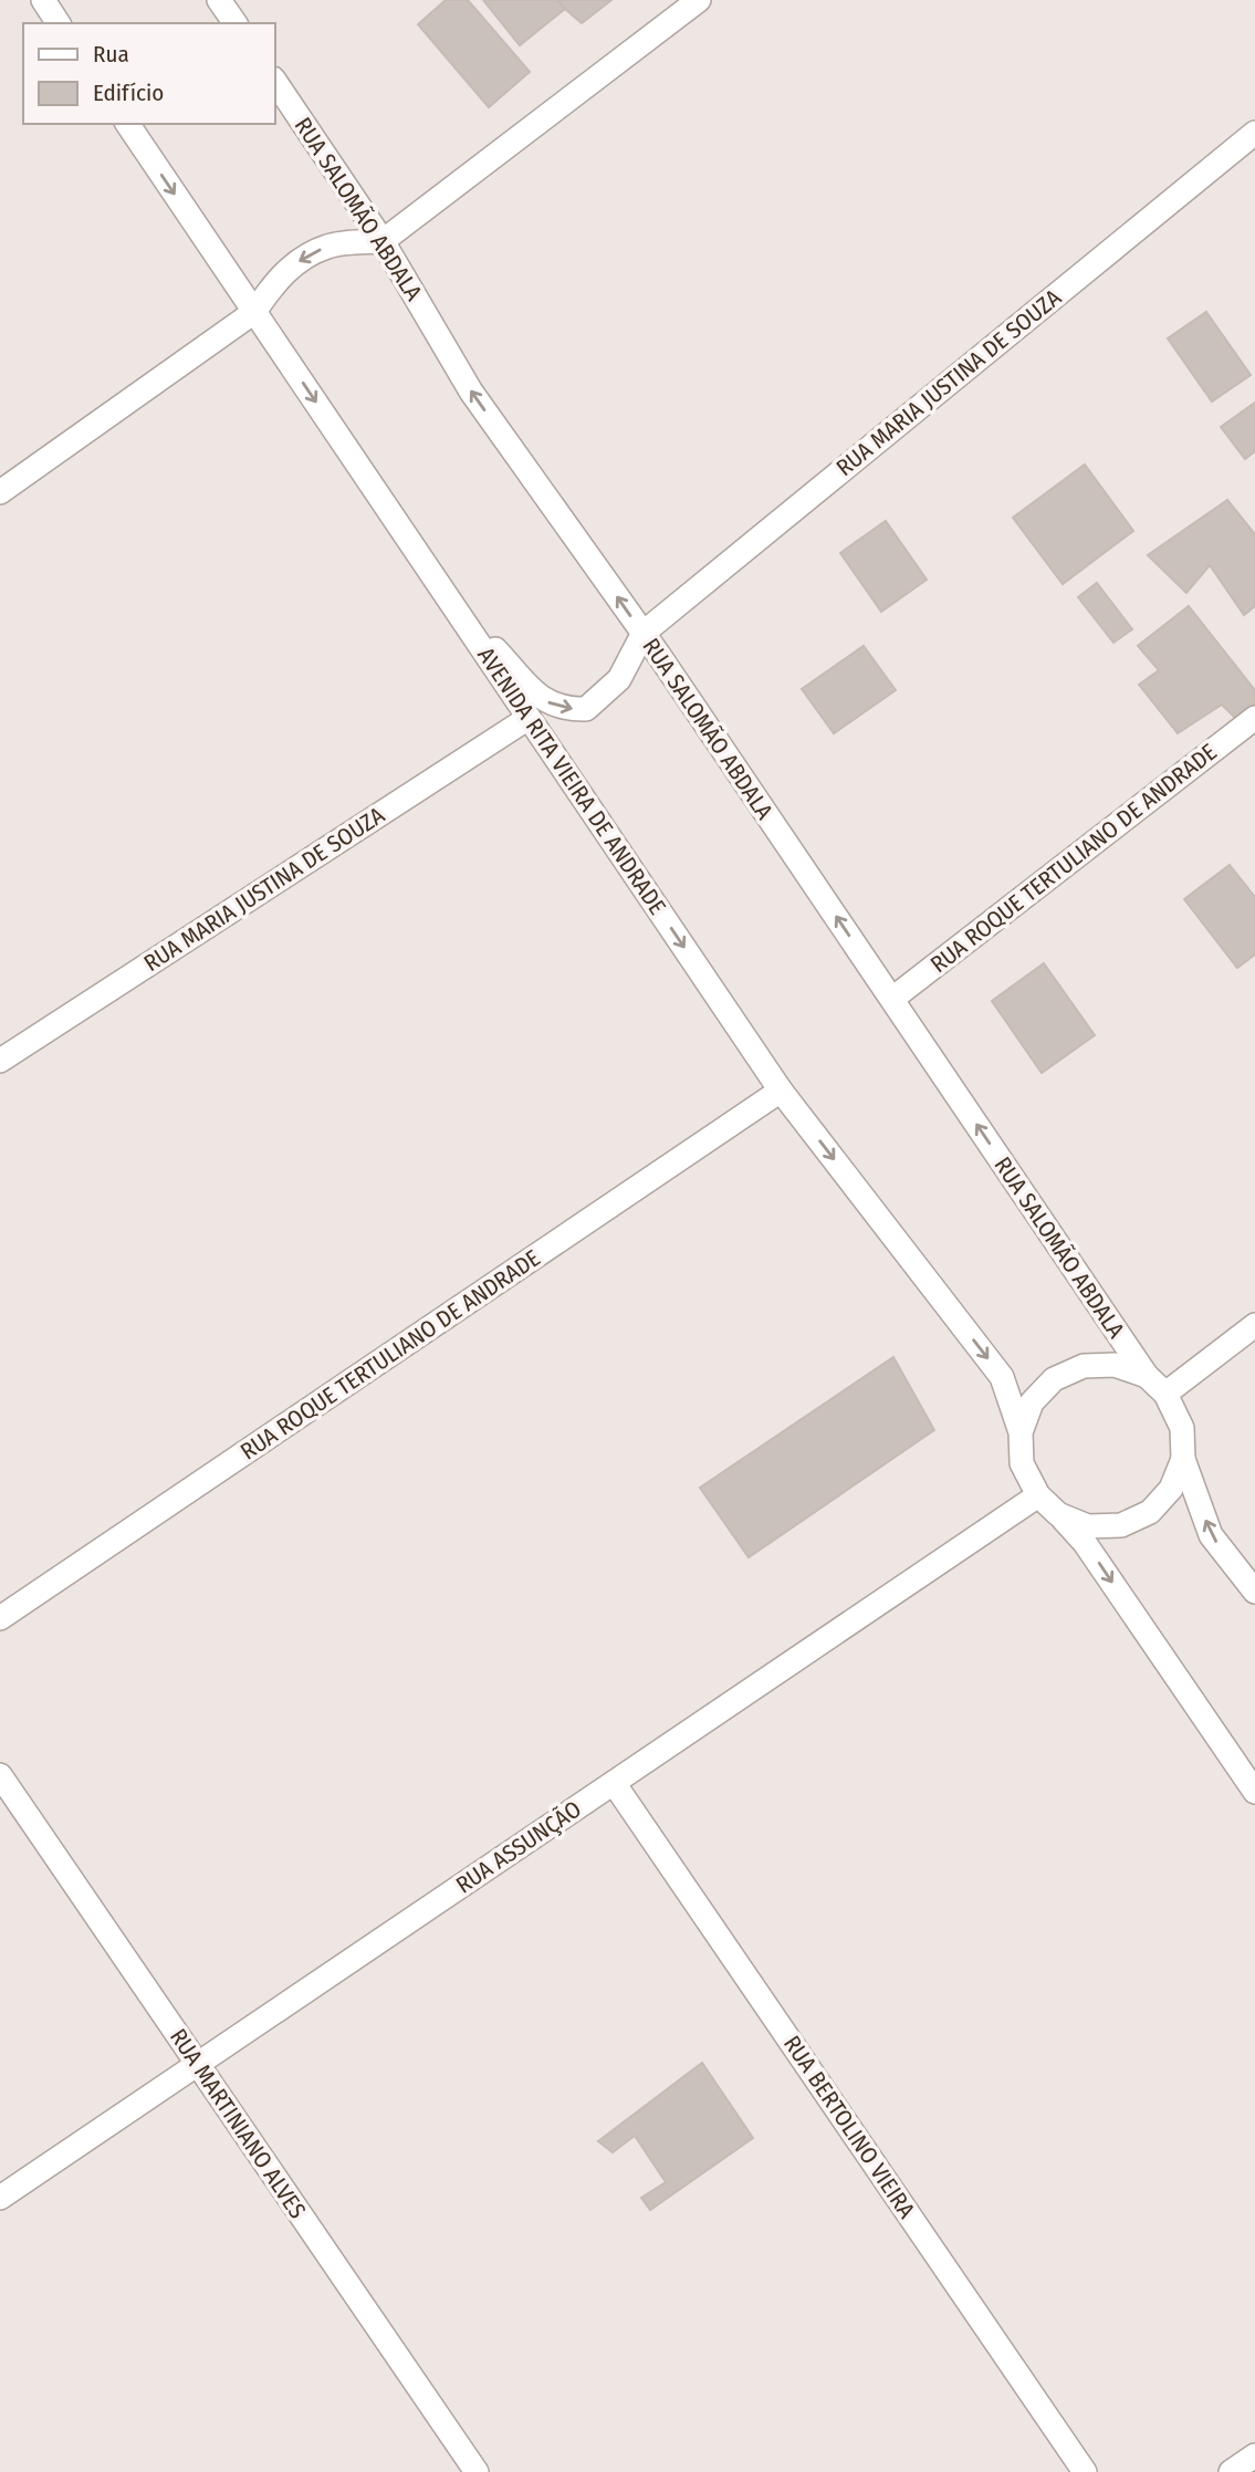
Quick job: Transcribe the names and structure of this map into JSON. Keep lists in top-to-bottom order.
{
  "streets": {
    "street": [
      "RUA SALOMÃO ABDALA",
      "RUA MARIA JUSTINA DE SOUZA",
      "AVENIDA RITA VIEIRA DE ANDRADE",
      "RUA ROQUE TERTULIANO DE ANDRADE",
      "RUA ASSUNÇÃO",
      "RUA MARTINIANO ALVES",
      "RUA BERTOLINO VIEIRA"
    ]
  },
  "crossings": [
    ["RUA SALOMÃO ABDALA", "RUA MARIA JUSTINA DE SOUZA"],
    ["RUA SALOMÃO ABDALA", "AVENIDA RITA VIEIRA DE ANDRADE"],
    ["RUA SALOMÃO ABDALA", "RUA ROQUE TERTULIANO DE ANDRADE"],
    ["RUA SALOMÃO ABDALA", "RUA ASSUNÇÃO"],
    ["RUA MARIA JUSTINA DE SOUZA", "AVENIDA RITA VIEIRA DE ANDRADE"],
    ["AVENIDA RITA VIEIRA DE ANDRADE", "RUA ROQUE TERTULIANO DE ANDRADE"],
    ["AVENIDA RITA VIEIRA DE ANDRADE", "RUA ASSUNÇÃO"],
    ["RUA ASSUNÇÃO", "RUA MARTINIANO ALVES"],
    ["RUA ASSUNÇÃO", "RUA BERTOLINO VIEIRA"]
  ],
  "one_way": ["RUA SALOMÃO ABDALA", "AVENIDA RITA VIEIRA DE ANDRADE"],
  "legend": ["Rua", "Edifício"]
}
